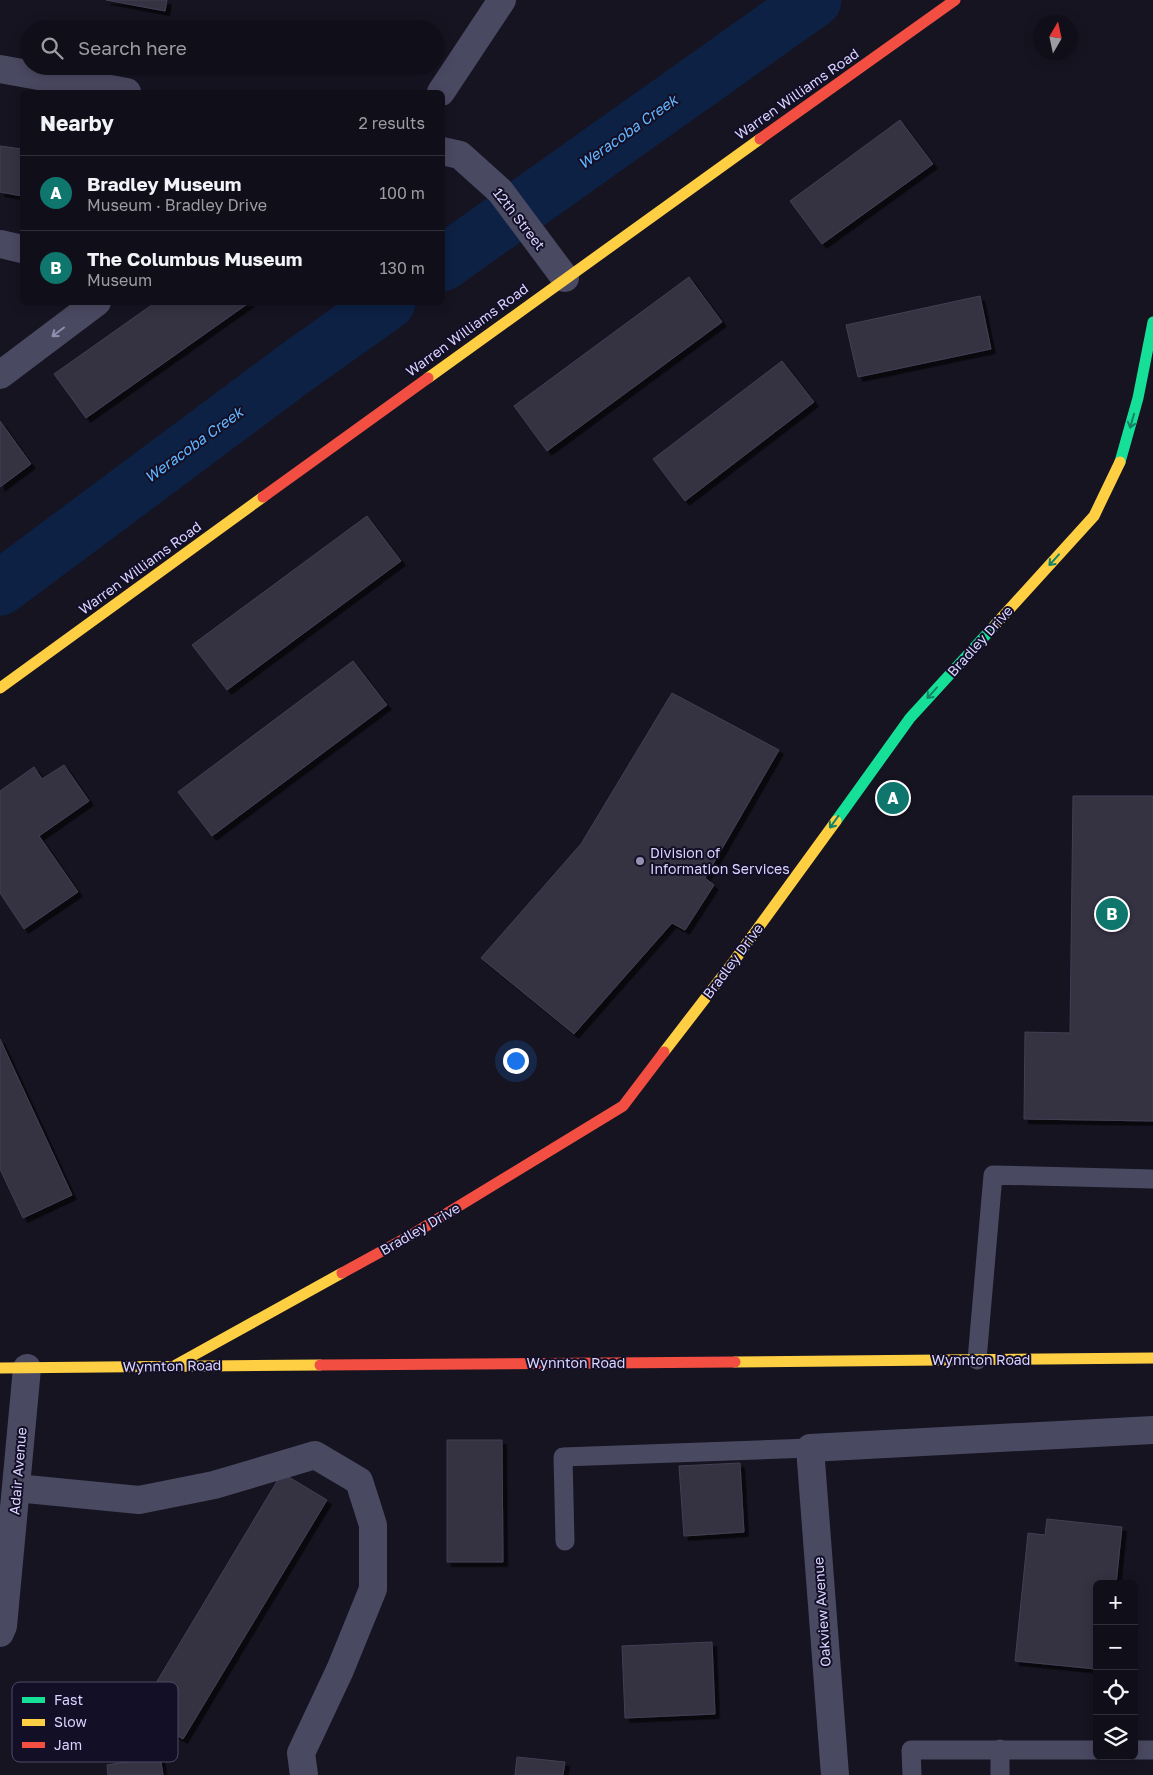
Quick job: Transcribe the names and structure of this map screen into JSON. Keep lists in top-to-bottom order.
{
  "streets": {
    "street": [
      "Warren Williams Road",
      "12th Street",
      "Bradley Drive",
      "Wynnton Road",
      "Adair Avenue",
      "Oakview Avenue"
    ]
  },
  "crossings": [
    ["Warren Williams Road", "12th Street"],
    ["Bradley Drive", "Wynnton Road"],
    ["Wynnton Road", "Adair Avenue"]
  ],
  "one_way": ["Bradley Drive"],
  "water": ["Weracoba Creek"],
  "places": ["Division of Information Services"],
  "legend": ["Fast", "Slow", "Jam"],
  "north": "top",
  "page": {
    "search": "Search here",
    "heading": ["Nearby", "2 results"],
    "list": [
      {
        "mark": "A",
        "name": "Bradley Museum",
        "note": "Museum · Bradley Drive",
        "value": "100 m"
      },
      {
        "mark": "B",
        "name": "The Columbus Museum",
        "note": "Museum",
        "value": "130 m"
      }
    ],
    "pins": ["A", "B"],
    "map_buttons": ["+", "−"]
  }
}
